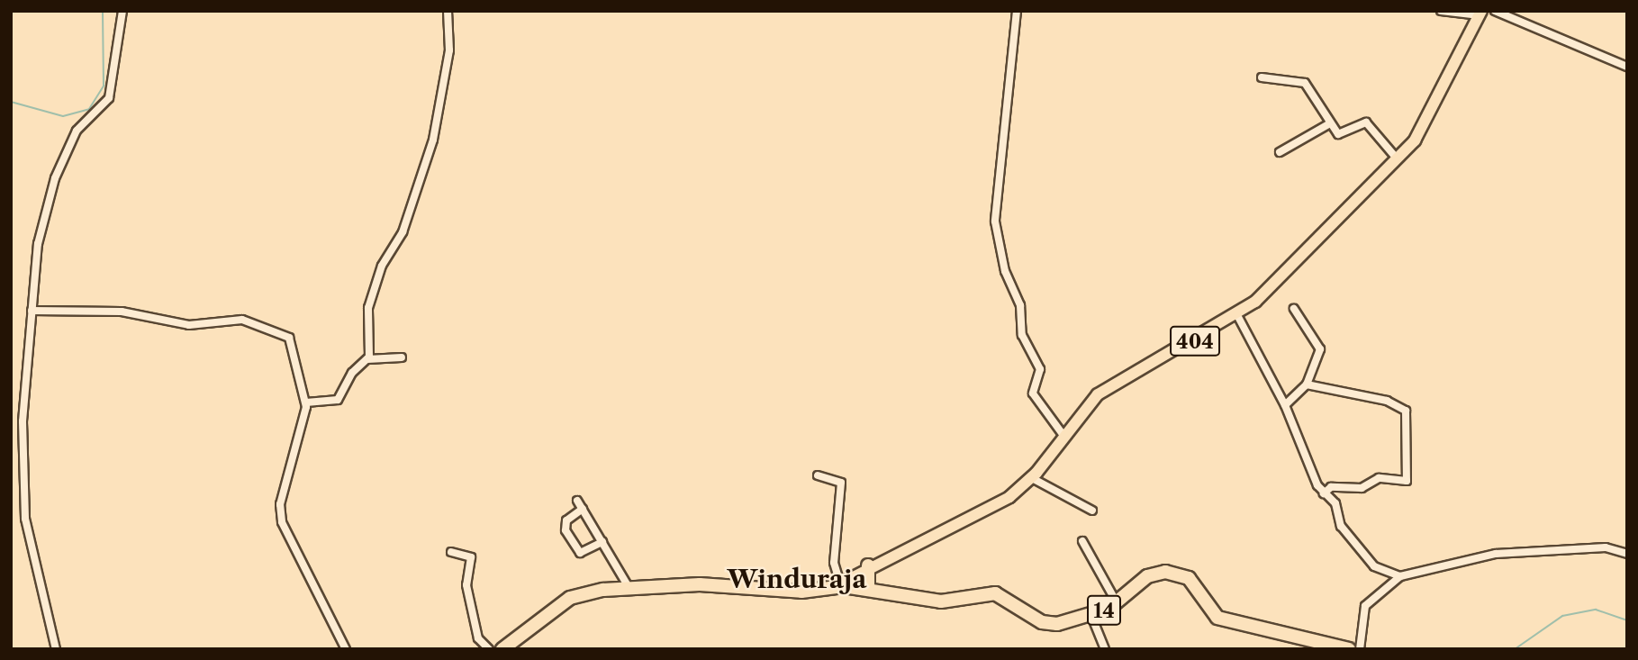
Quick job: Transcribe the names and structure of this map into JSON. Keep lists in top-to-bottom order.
{
  "streets": {
    "highway": ["14"],
    "main road": ["404"]
  },
  "crossings": [
    ["404", "14"]
  ],
  "districts": ["Winduraja"]
}
